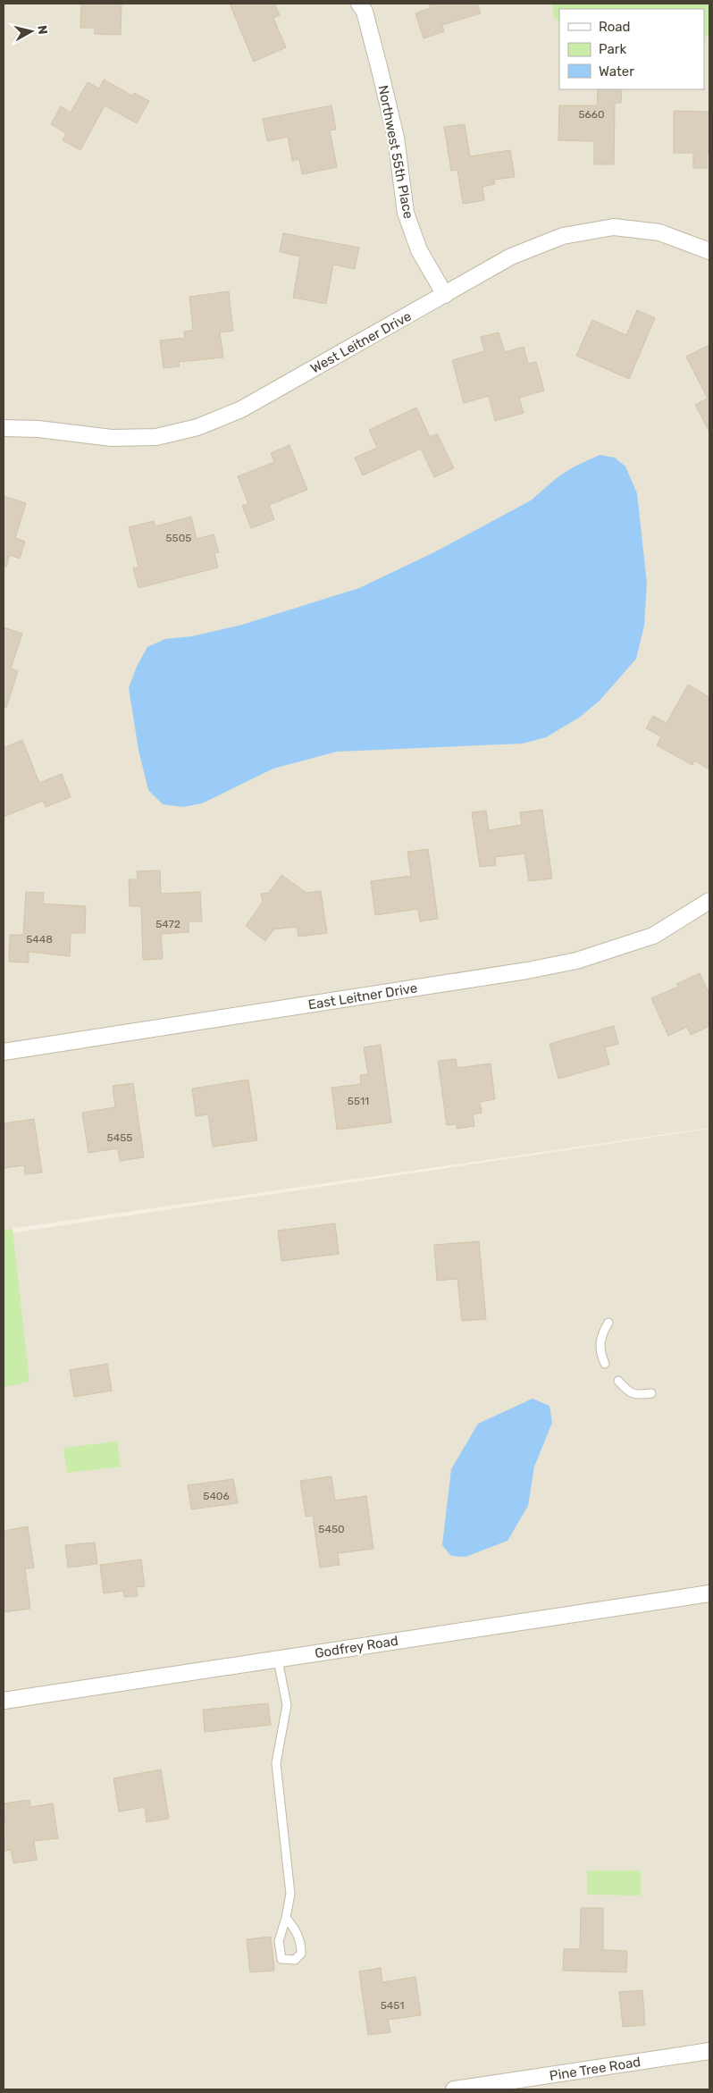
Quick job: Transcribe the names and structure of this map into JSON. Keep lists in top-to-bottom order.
{
  "streets": {
    "street": [
      "Northwest 55th Place",
      "West Leitner Drive",
      "East Leitner Drive",
      "Godfrey Road",
      "Pine Tree Road"
    ]
  },
  "crossings": [
    ["Northwest 55th Place", "West Leitner Drive"]
  ],
  "house_numbers": [
    "5660",
    "5505",
    "5472",
    "5448",
    "5511",
    "5455",
    "5406",
    "5450",
    "5451"
  ],
  "legend": ["Road", "Park", "Water"],
  "north": "right"
}
